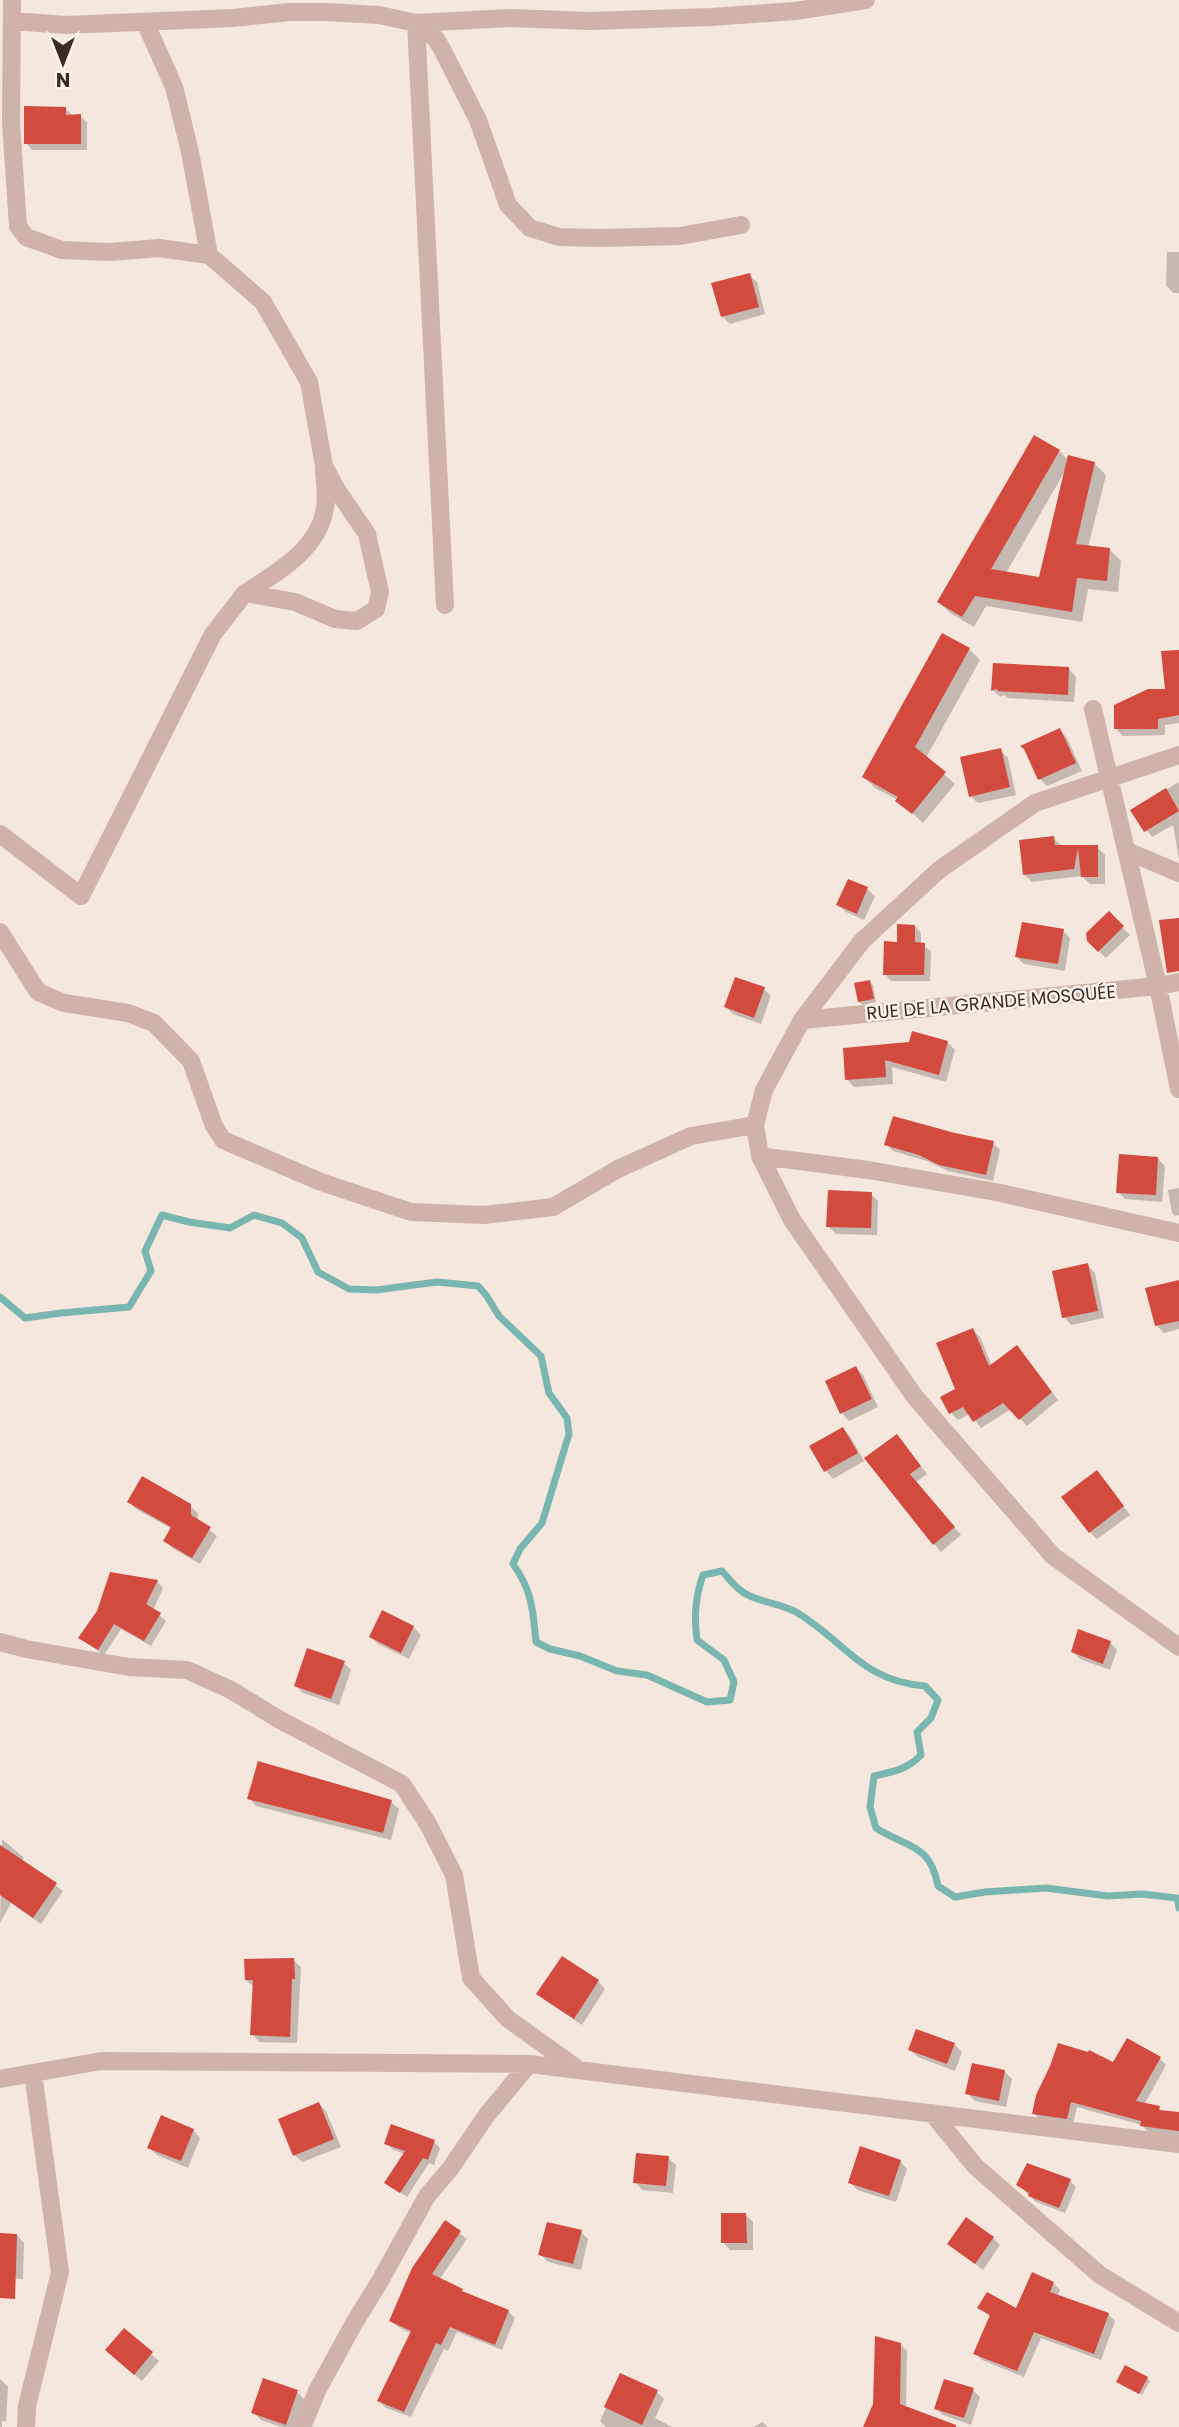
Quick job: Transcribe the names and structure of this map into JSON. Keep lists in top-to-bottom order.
{
  "streets": {
    "street": ["RUE DE LA GRANDE MOSQUÉE"]
  },
  "north": "bottom"
}
